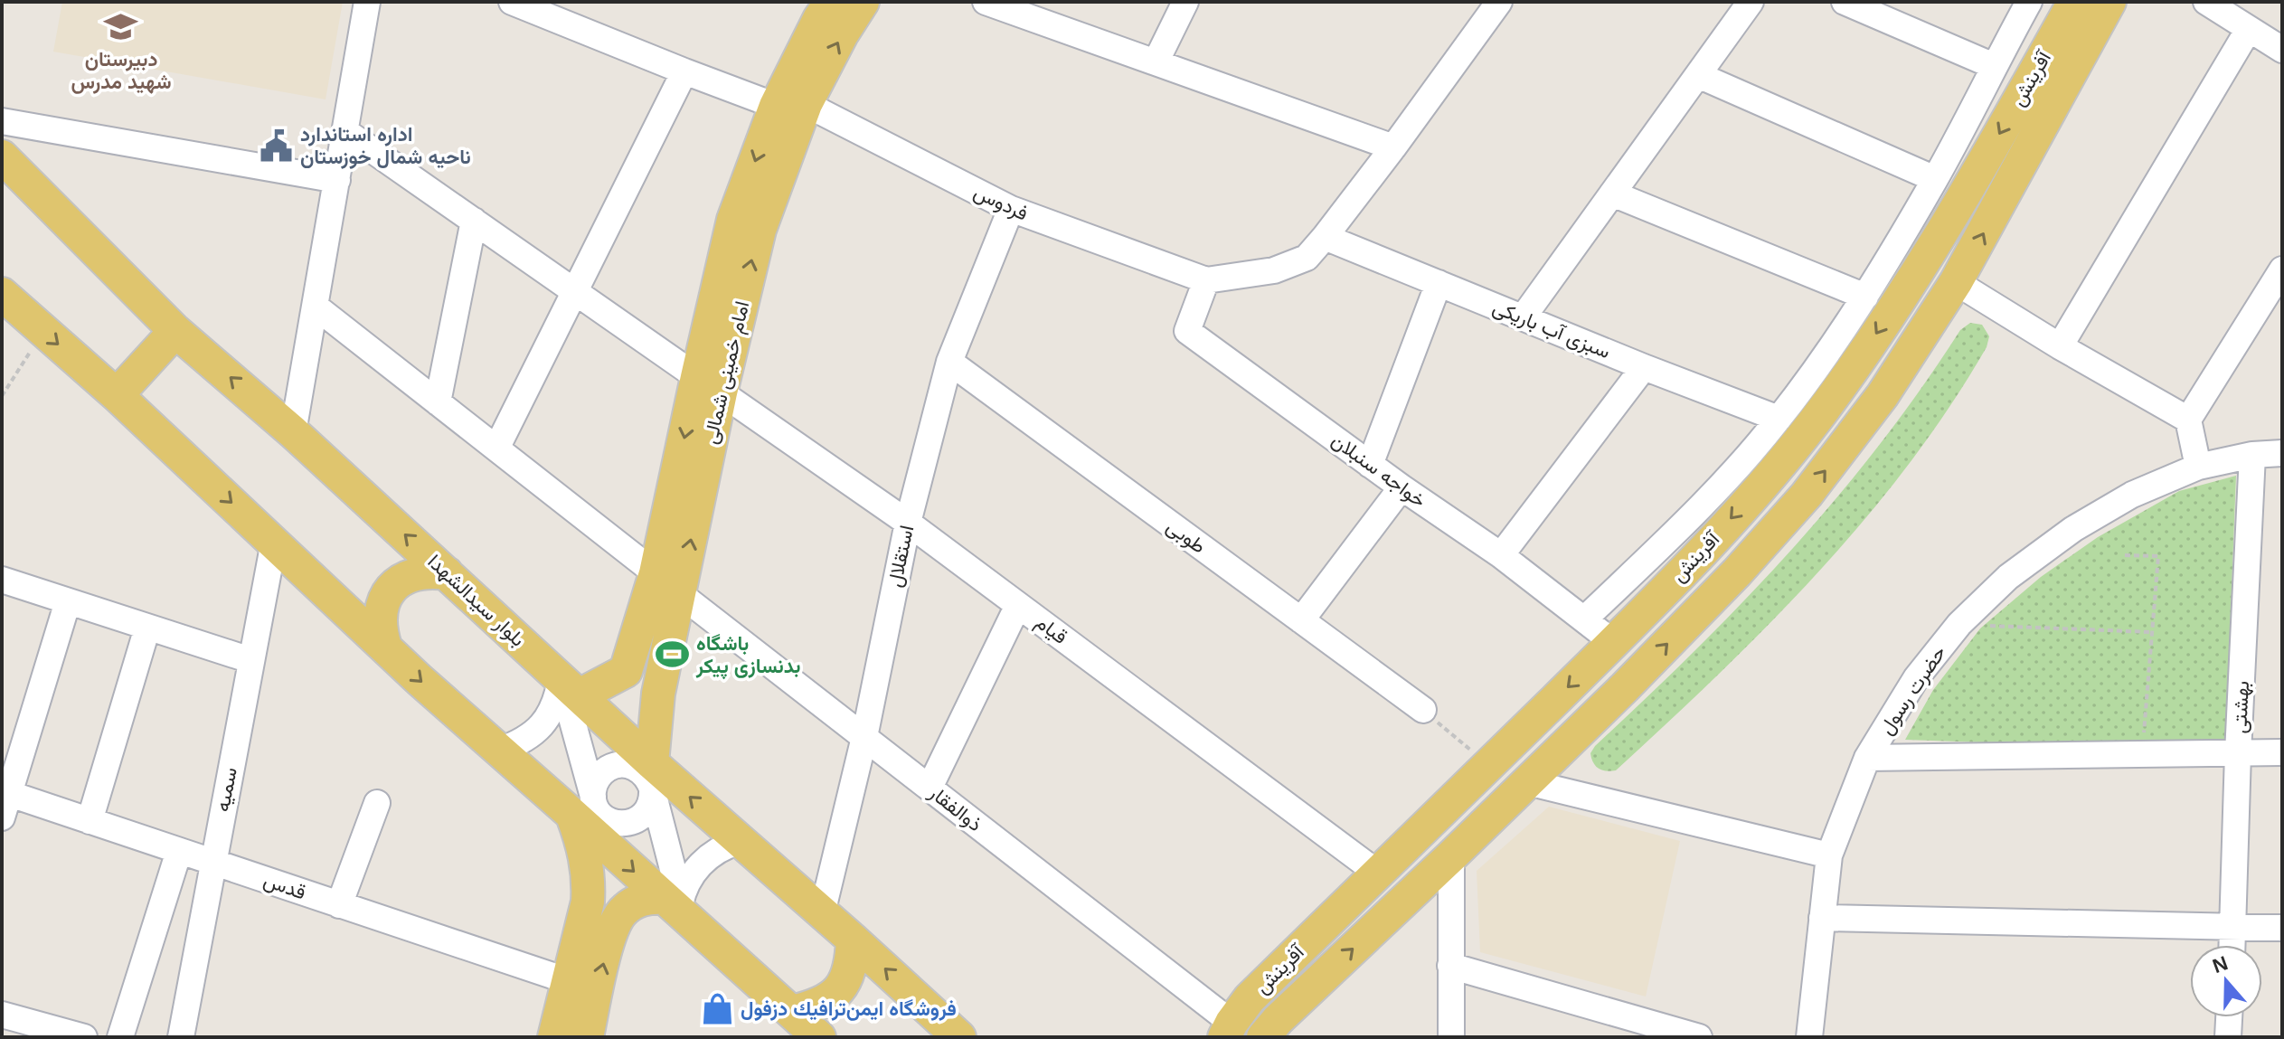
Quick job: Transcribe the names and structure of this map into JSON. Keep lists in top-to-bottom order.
{
  "streets": {
    "main road": ["آفرینش", "امام خمینی شمالی", "بلوار سیدالشهدا"],
    "street": [
      "فردوس",
      "سبزی آب باریکی",
      "خواجه سنبلان",
      "طوبی",
      "استقلال",
      "قیام",
      "حضرت رسول",
      "بهشتی",
      "سمیه",
      "ذوالفقار",
      "قدس"
    ]
  },
  "crossings": [
    ["آفرینش", "خواجه سنبلان"],
    ["آفرینش", "قیام"],
    ["آفرینش", "ذوالفقار"],
    ["فردوس", "امام خمینی شمالی"],
    ["فردوس", "خواجه سنبلان"],
    ["فردوس", "استقلال"],
    ["امام خمینی شمالی", "بلوار سیدالشهدا"],
    ["امام خمینی شمالی", "قیام"],
    ["امام خمینی شمالی", "ذوالفقار"],
    ["طوبی", "استقلال"],
    ["استقلال", "بلوار سیدالشهدا"],
    ["استقلال", "قیام"],
    ["استقلال", "ذوالفقار"],
    ["حضرت رسول", "بهشتی"],
    ["سمیه", "قدس"]
  ],
  "places": {
    "school or university": ["دبیرستان شهید مدرس"],
    "public building": ["اداره استاندارد ناحیه شمال خوزستان"],
    "sports": ["باشگاه بدنسازی پیکر"],
    "shop": ["فروشگاه ايمن‌ترافيك دزفول"]
  },
  "north": "top"
}
